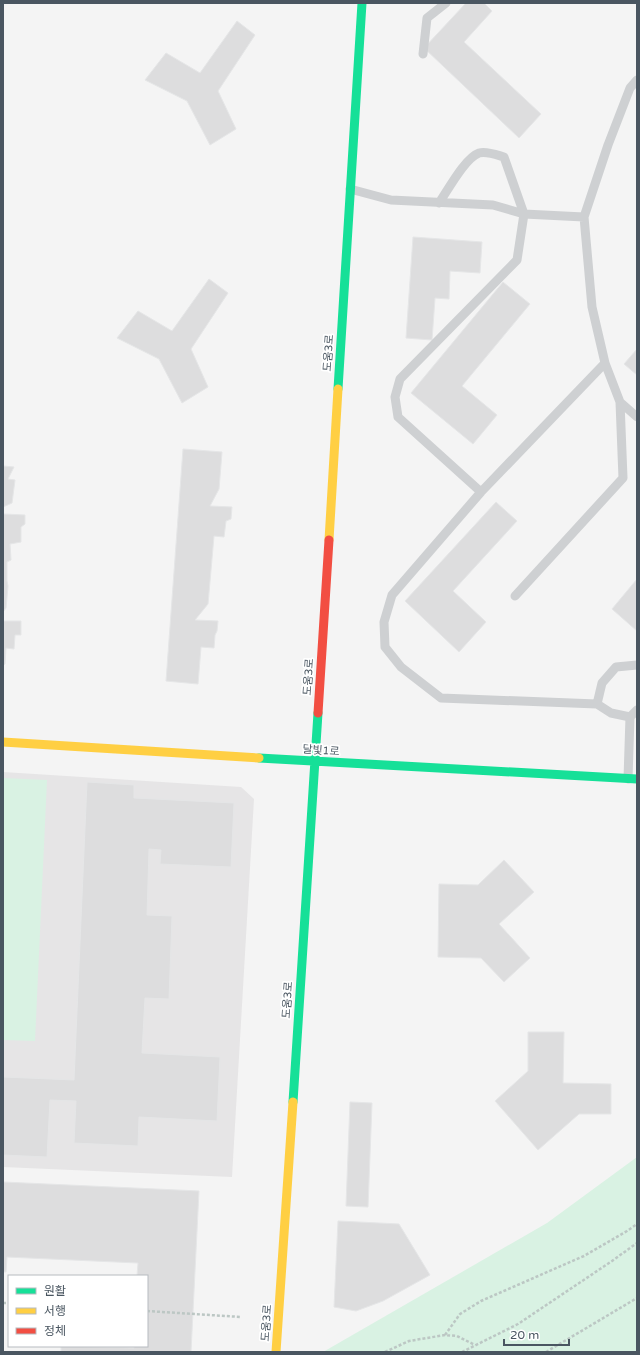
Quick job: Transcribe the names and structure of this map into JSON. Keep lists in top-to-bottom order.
{
  "streets": {
    "street": ["도움3로", "달빛1로"]
  },
  "crossings": [
    ["도움3로", "달빛1로"]
  ],
  "legend": ["원활", "서행", "정체"],
  "scale_bar": "20 m"
}
